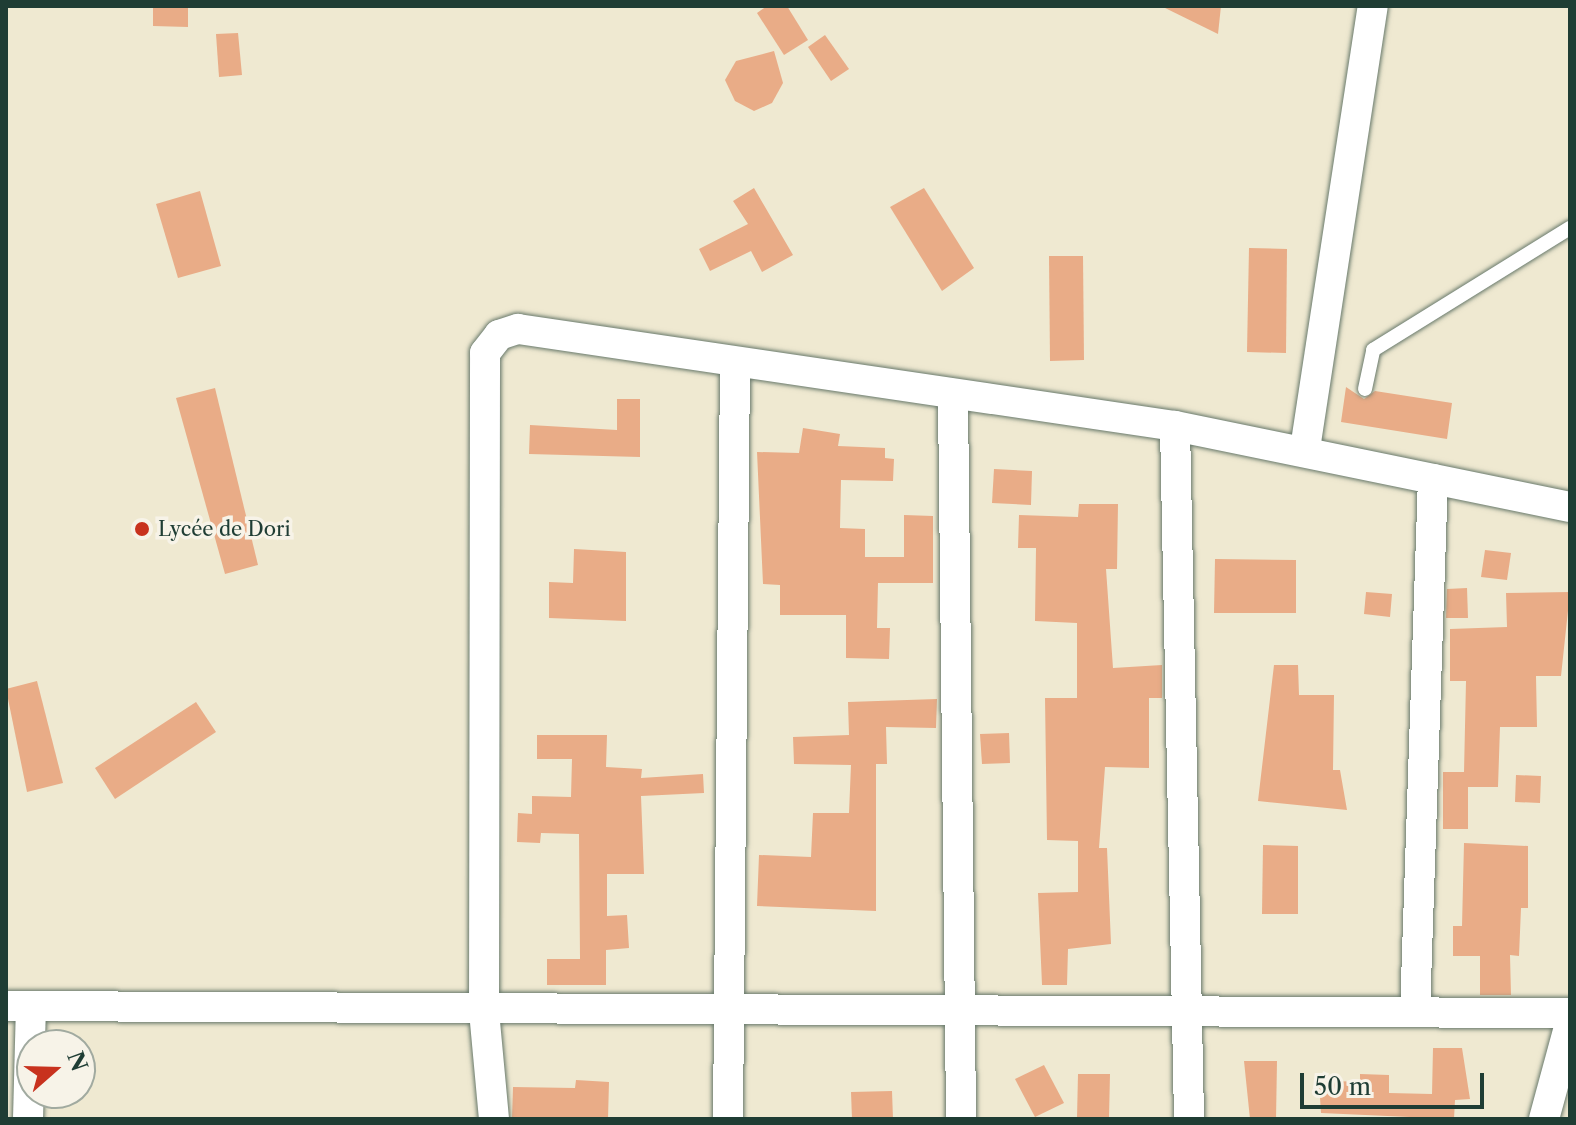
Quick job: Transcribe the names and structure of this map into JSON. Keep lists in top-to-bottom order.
{
  "places": ["Lycée de Dori"],
  "scale_bar": "50 m",
  "north": "right"
}
